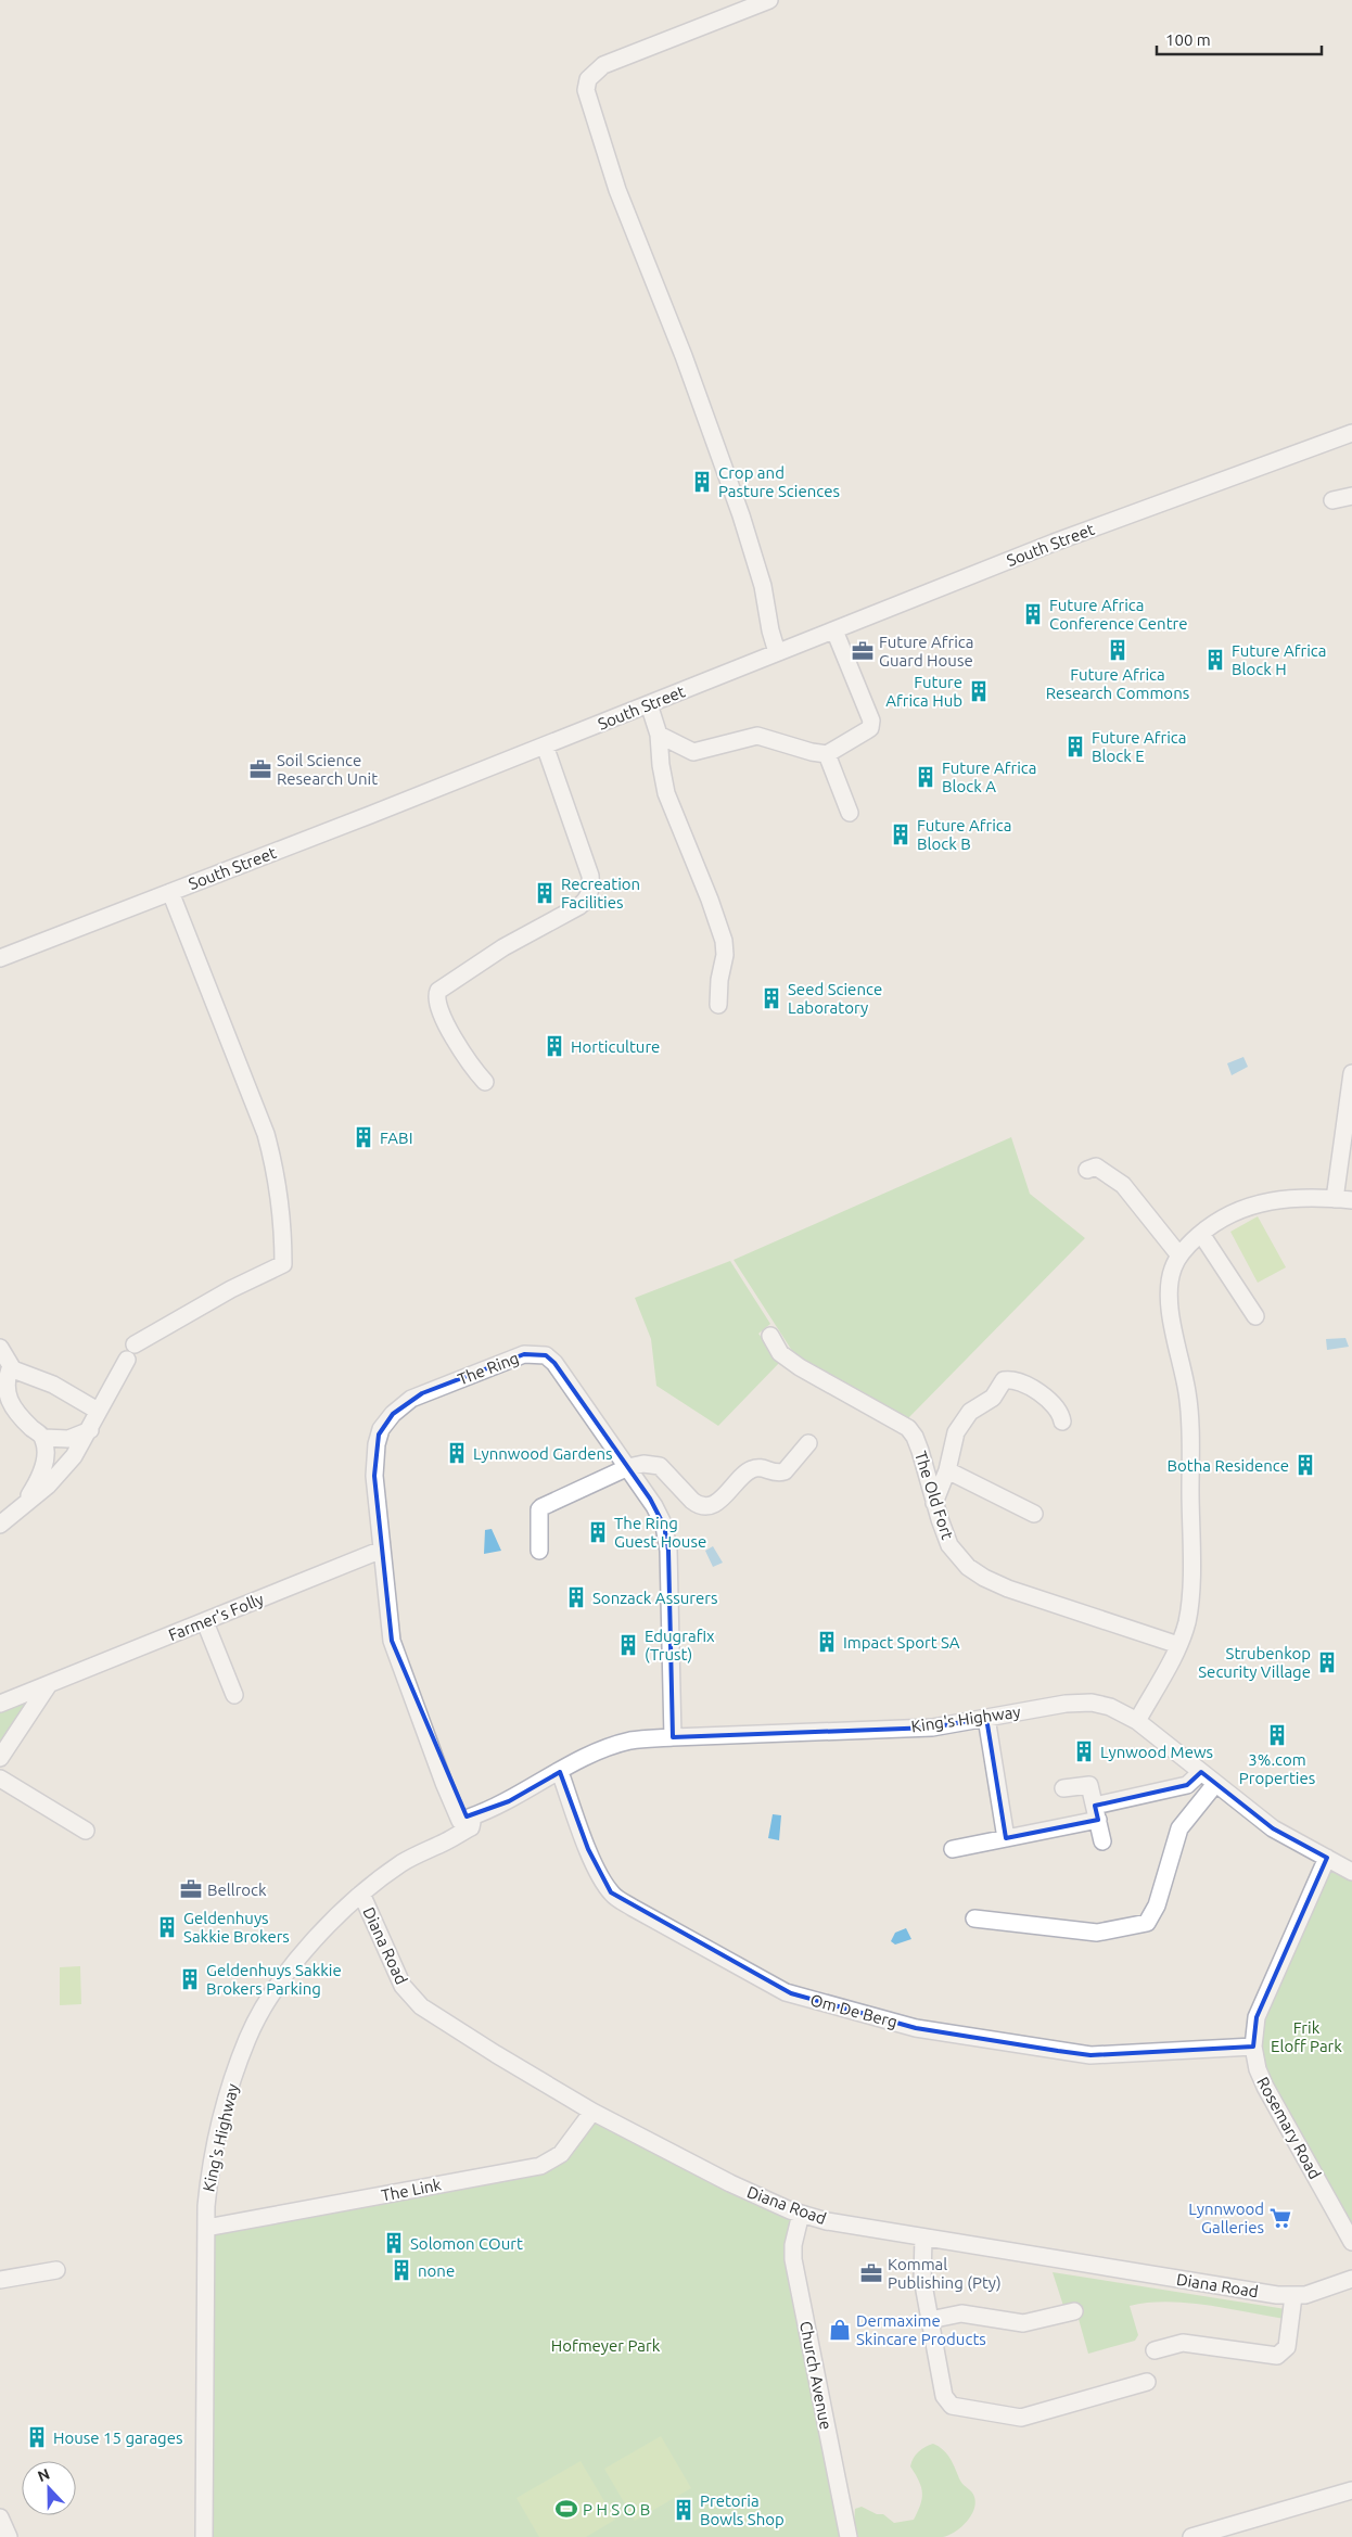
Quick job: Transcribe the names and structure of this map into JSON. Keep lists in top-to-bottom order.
{
  "streets": {
    "street": [
      "South Street",
      "The Ring",
      "The Old Fort",
      "Farmer's Folly",
      "King's Highway",
      "Diana Road",
      "Om De Berg",
      "Rosemary Road",
      "The Link",
      "Church Avenue"
    ]
  },
  "crossings": [
    ["The Ring", "Farmer's Folly"],
    ["The Ring", "King's Highway"],
    ["King's Highway", "Diana Road"],
    ["King's Highway", "Om De Berg"],
    ["King's Highway", "Rosemary Road"],
    ["King's Highway", "The Link"],
    ["Diana Road", "The Link"],
    ["Diana Road", "Church Avenue"],
    ["Om De Berg", "Rosemary Road"]
  ],
  "parks": ["Frik Eloff Park", "Hofmeyer Park"],
  "places": {
    "building": [
      "Crop and Pasture Sciences",
      "Future Africa Conference Centre",
      "Future Africa Research Commons",
      "Future Africa Block H",
      "Future Africa Hub",
      "Future Africa Block E",
      "Future Africa Block A",
      "Future Africa Block B",
      "Recreation Facilities",
      "Seed Science Laboratory",
      "Horticulture",
      "FABI",
      "Lynnwood Gardens",
      "Botha Residence",
      "The Ring Guest House",
      "Sonzack Assurers",
      "Impact Sport SA",
      "Edugrafix (Trust)",
      "Strubenkop Security Village",
      "3%.com Properties",
      "Lynwood Mews",
      "Geldenhuys Sakkie Brokers",
      "Geldenhuys Sakkie Brokers Parking",
      "Solomon COurt",
      "none",
      "House 15 garages",
      "Pretoria Bowls Shop"
    ],
    "office": [
      "Future Africa Guard House",
      "Soil Science Research Unit",
      "Bellrock",
      "Kommal Publishing (Pty)"
    ],
    "supermarket": ["Lynnwood Galleries"],
    "shop": ["Dermaxime Skincare Products"],
    "sports": ["P H S O B"]
  },
  "scale_bar": "100 m",
  "north": "top"
}
